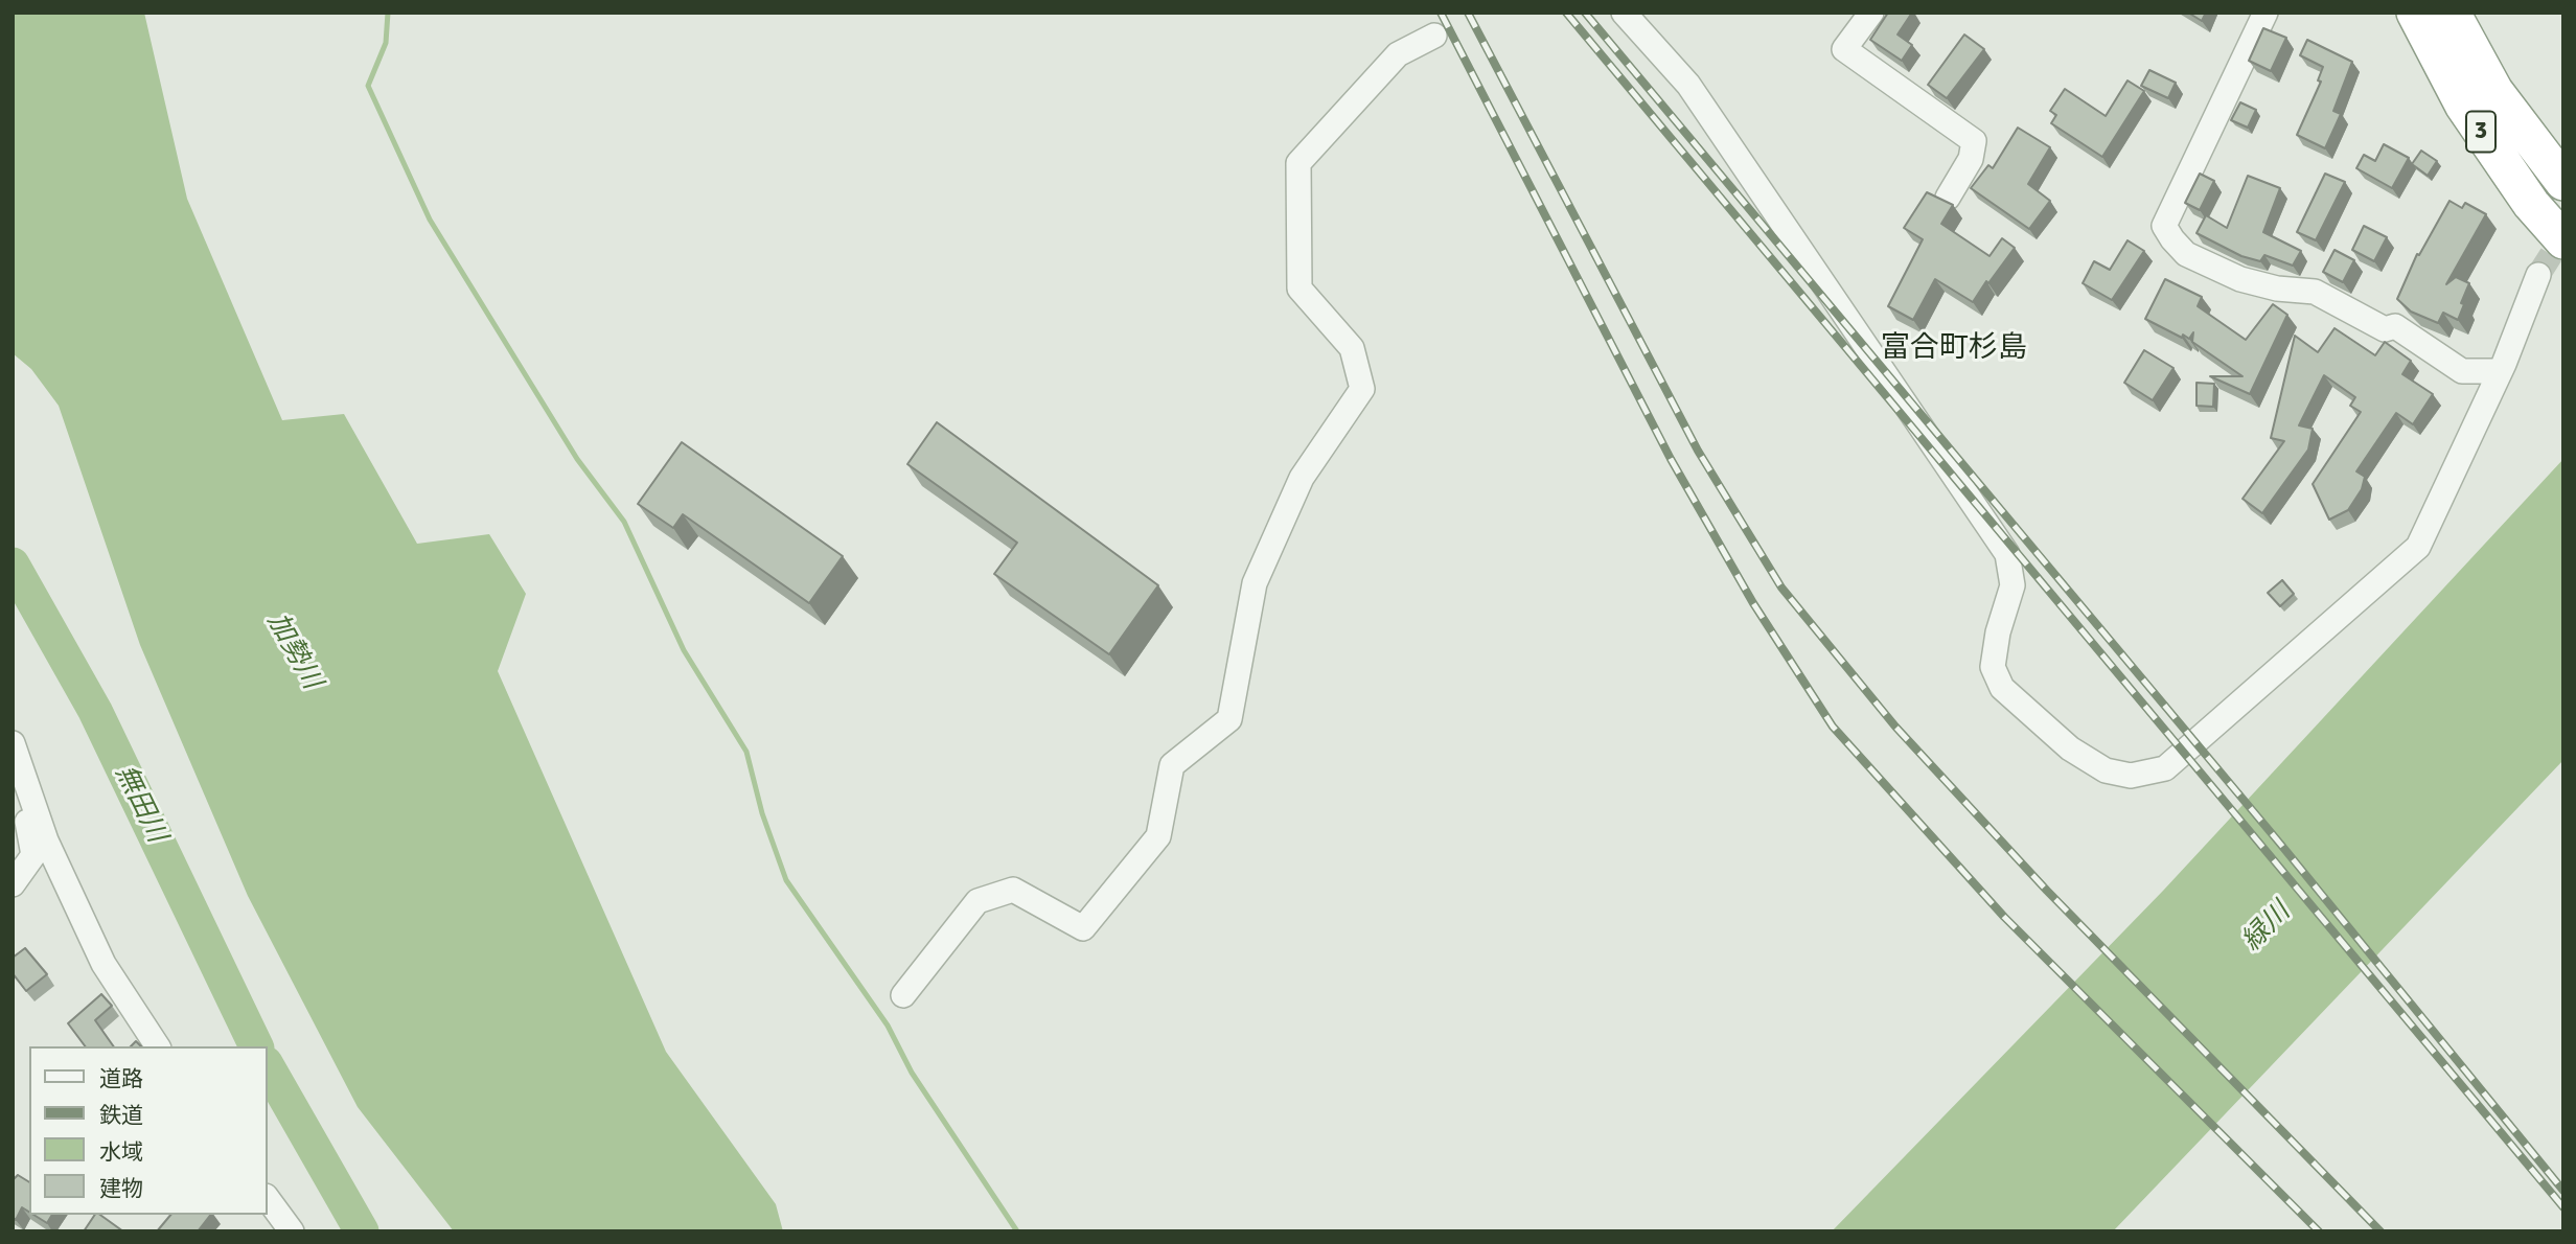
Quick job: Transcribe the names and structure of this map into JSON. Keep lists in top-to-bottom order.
{
  "streets": {
    "highway": ["3"]
  },
  "districts": ["富合町杉島"],
  "water": ["加勢川", "無田川", "緑川"],
  "legend": [
    "道路",
    "鉄道",
    "水域",
    "建物"
  ]
}
